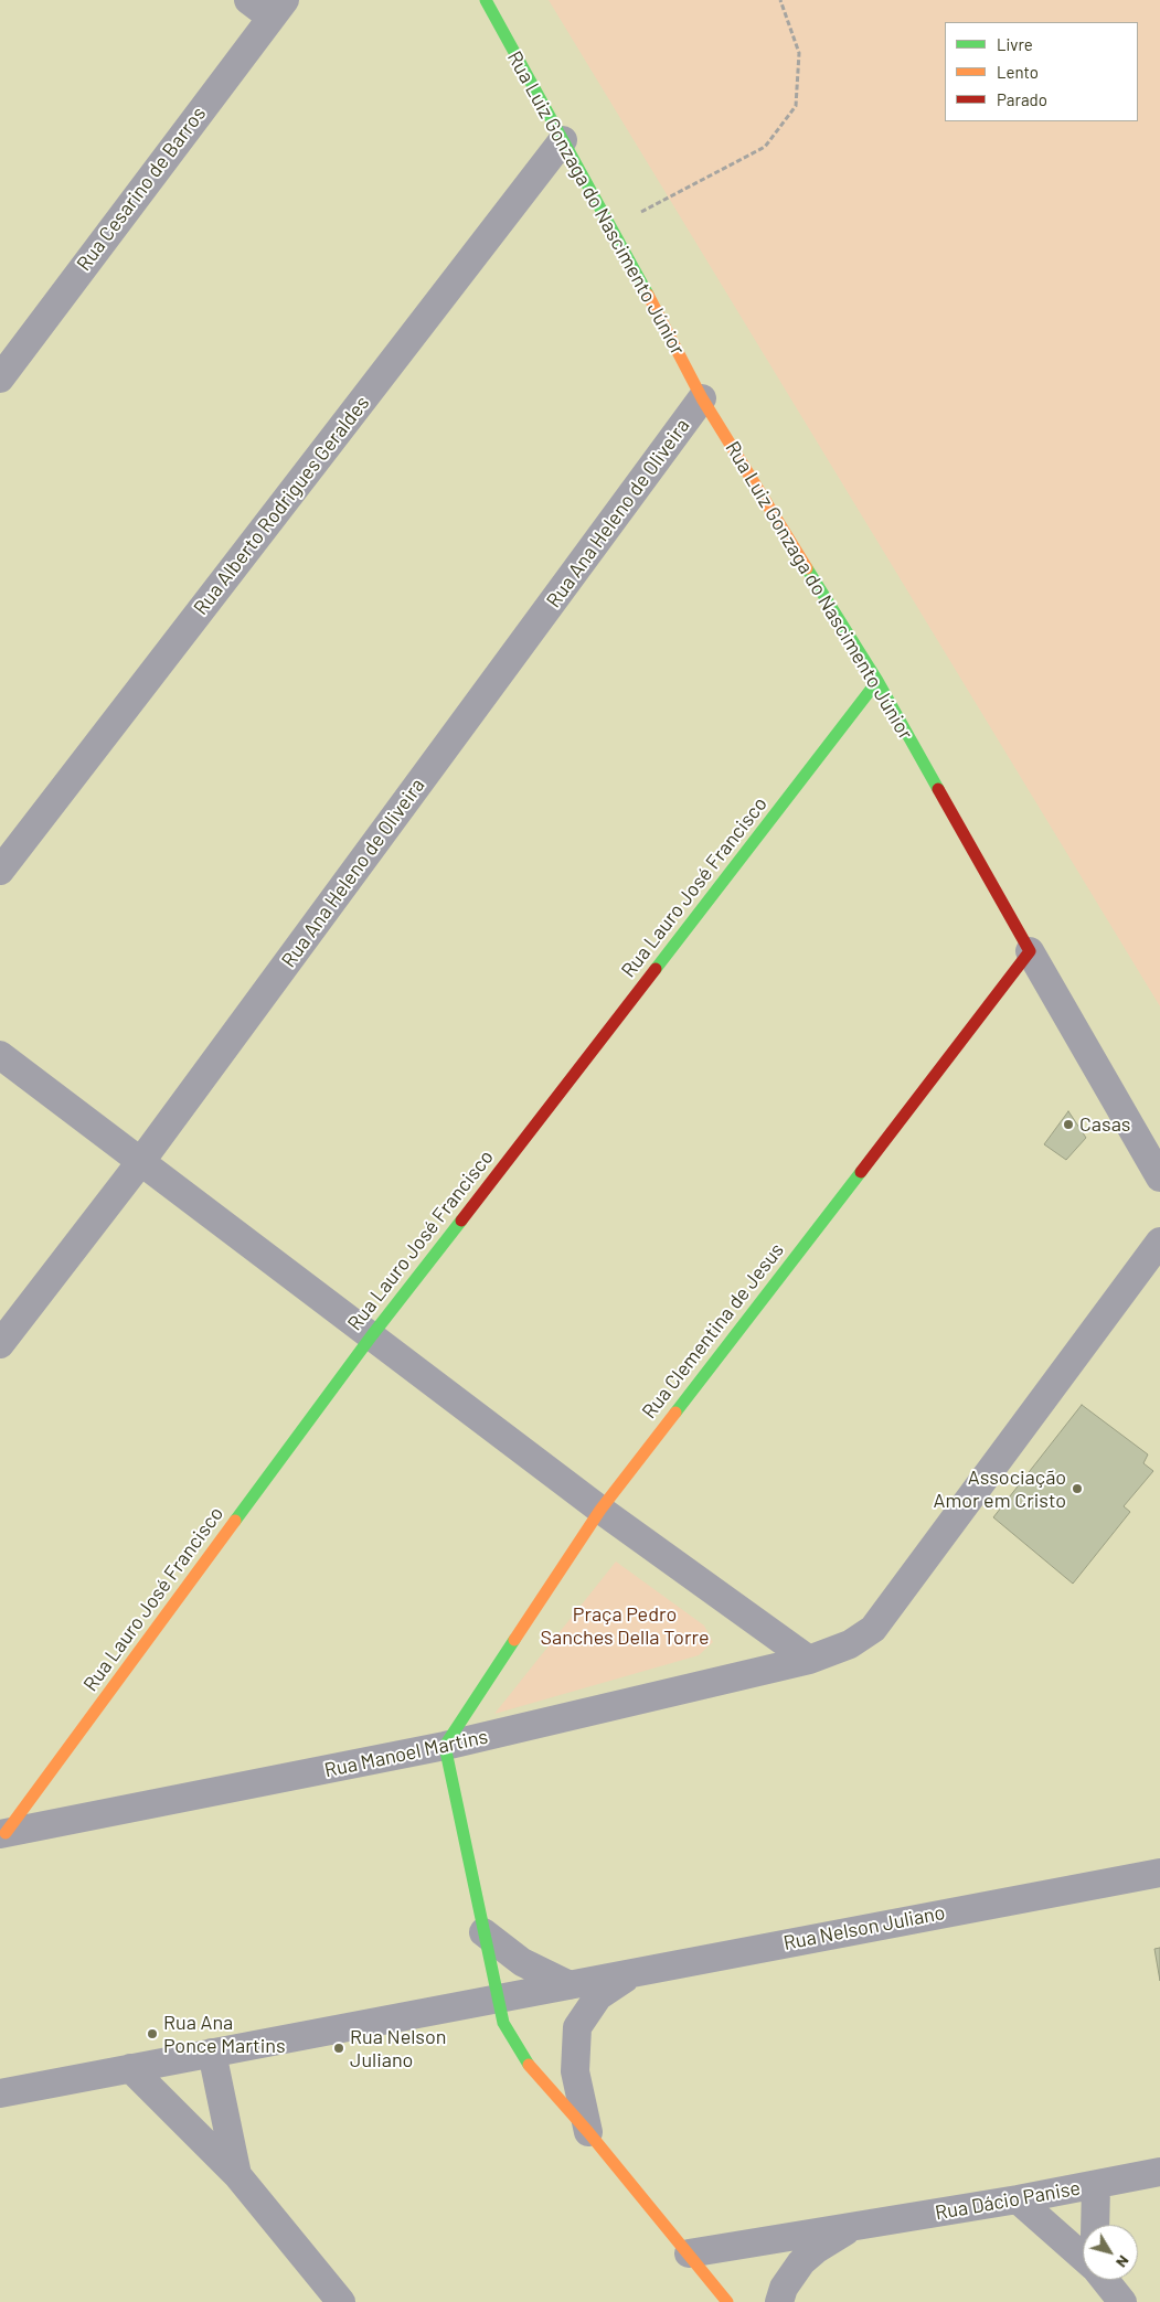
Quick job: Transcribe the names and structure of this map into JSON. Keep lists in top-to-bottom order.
{
  "streets": {
    "street": [
      "Rua Cesarino de Barros",
      "Rua Luiz Gonzaga do Nascimento Júnior",
      "Rua Alberto Rodrigues Geraldes",
      "Rua Ana Heleno de Oliveira",
      "Rua Lauro José Francisco",
      "Rua Clementina de Jesus",
      "Rua Manoel Martins",
      "Rua Nelson Juliano",
      "Rua Dácio Panise"
    ]
  },
  "crossings": [
    ["Rua Luiz Gonzaga do Nascimento Júnior", "Rua Alberto Rodrigues Geraldes"],
    ["Rua Luiz Gonzaga do Nascimento Júnior", "Rua Ana Heleno de Oliveira"],
    ["Rua Luiz Gonzaga do Nascimento Júnior", "Rua Lauro José Francisco"],
    ["Rua Luiz Gonzaga do Nascimento Júnior", "Rua Clementina de Jesus"],
    ["Rua Lauro José Francisco", "Rua Manoel Martins"],
    ["Rua Clementina de Jesus", "Rua Manoel Martins"]
  ],
  "parks": ["Praça Pedro Sanches Della Torre"],
  "places": [
    "Casas",
    "Associação Amor em Cristo",
    "Rua Ana Ponce Martins",
    "Rua Nelson Juliano"
  ],
  "legend": ["Livre", "Lento", "Parado"],
  "north": "bottom right"
}
